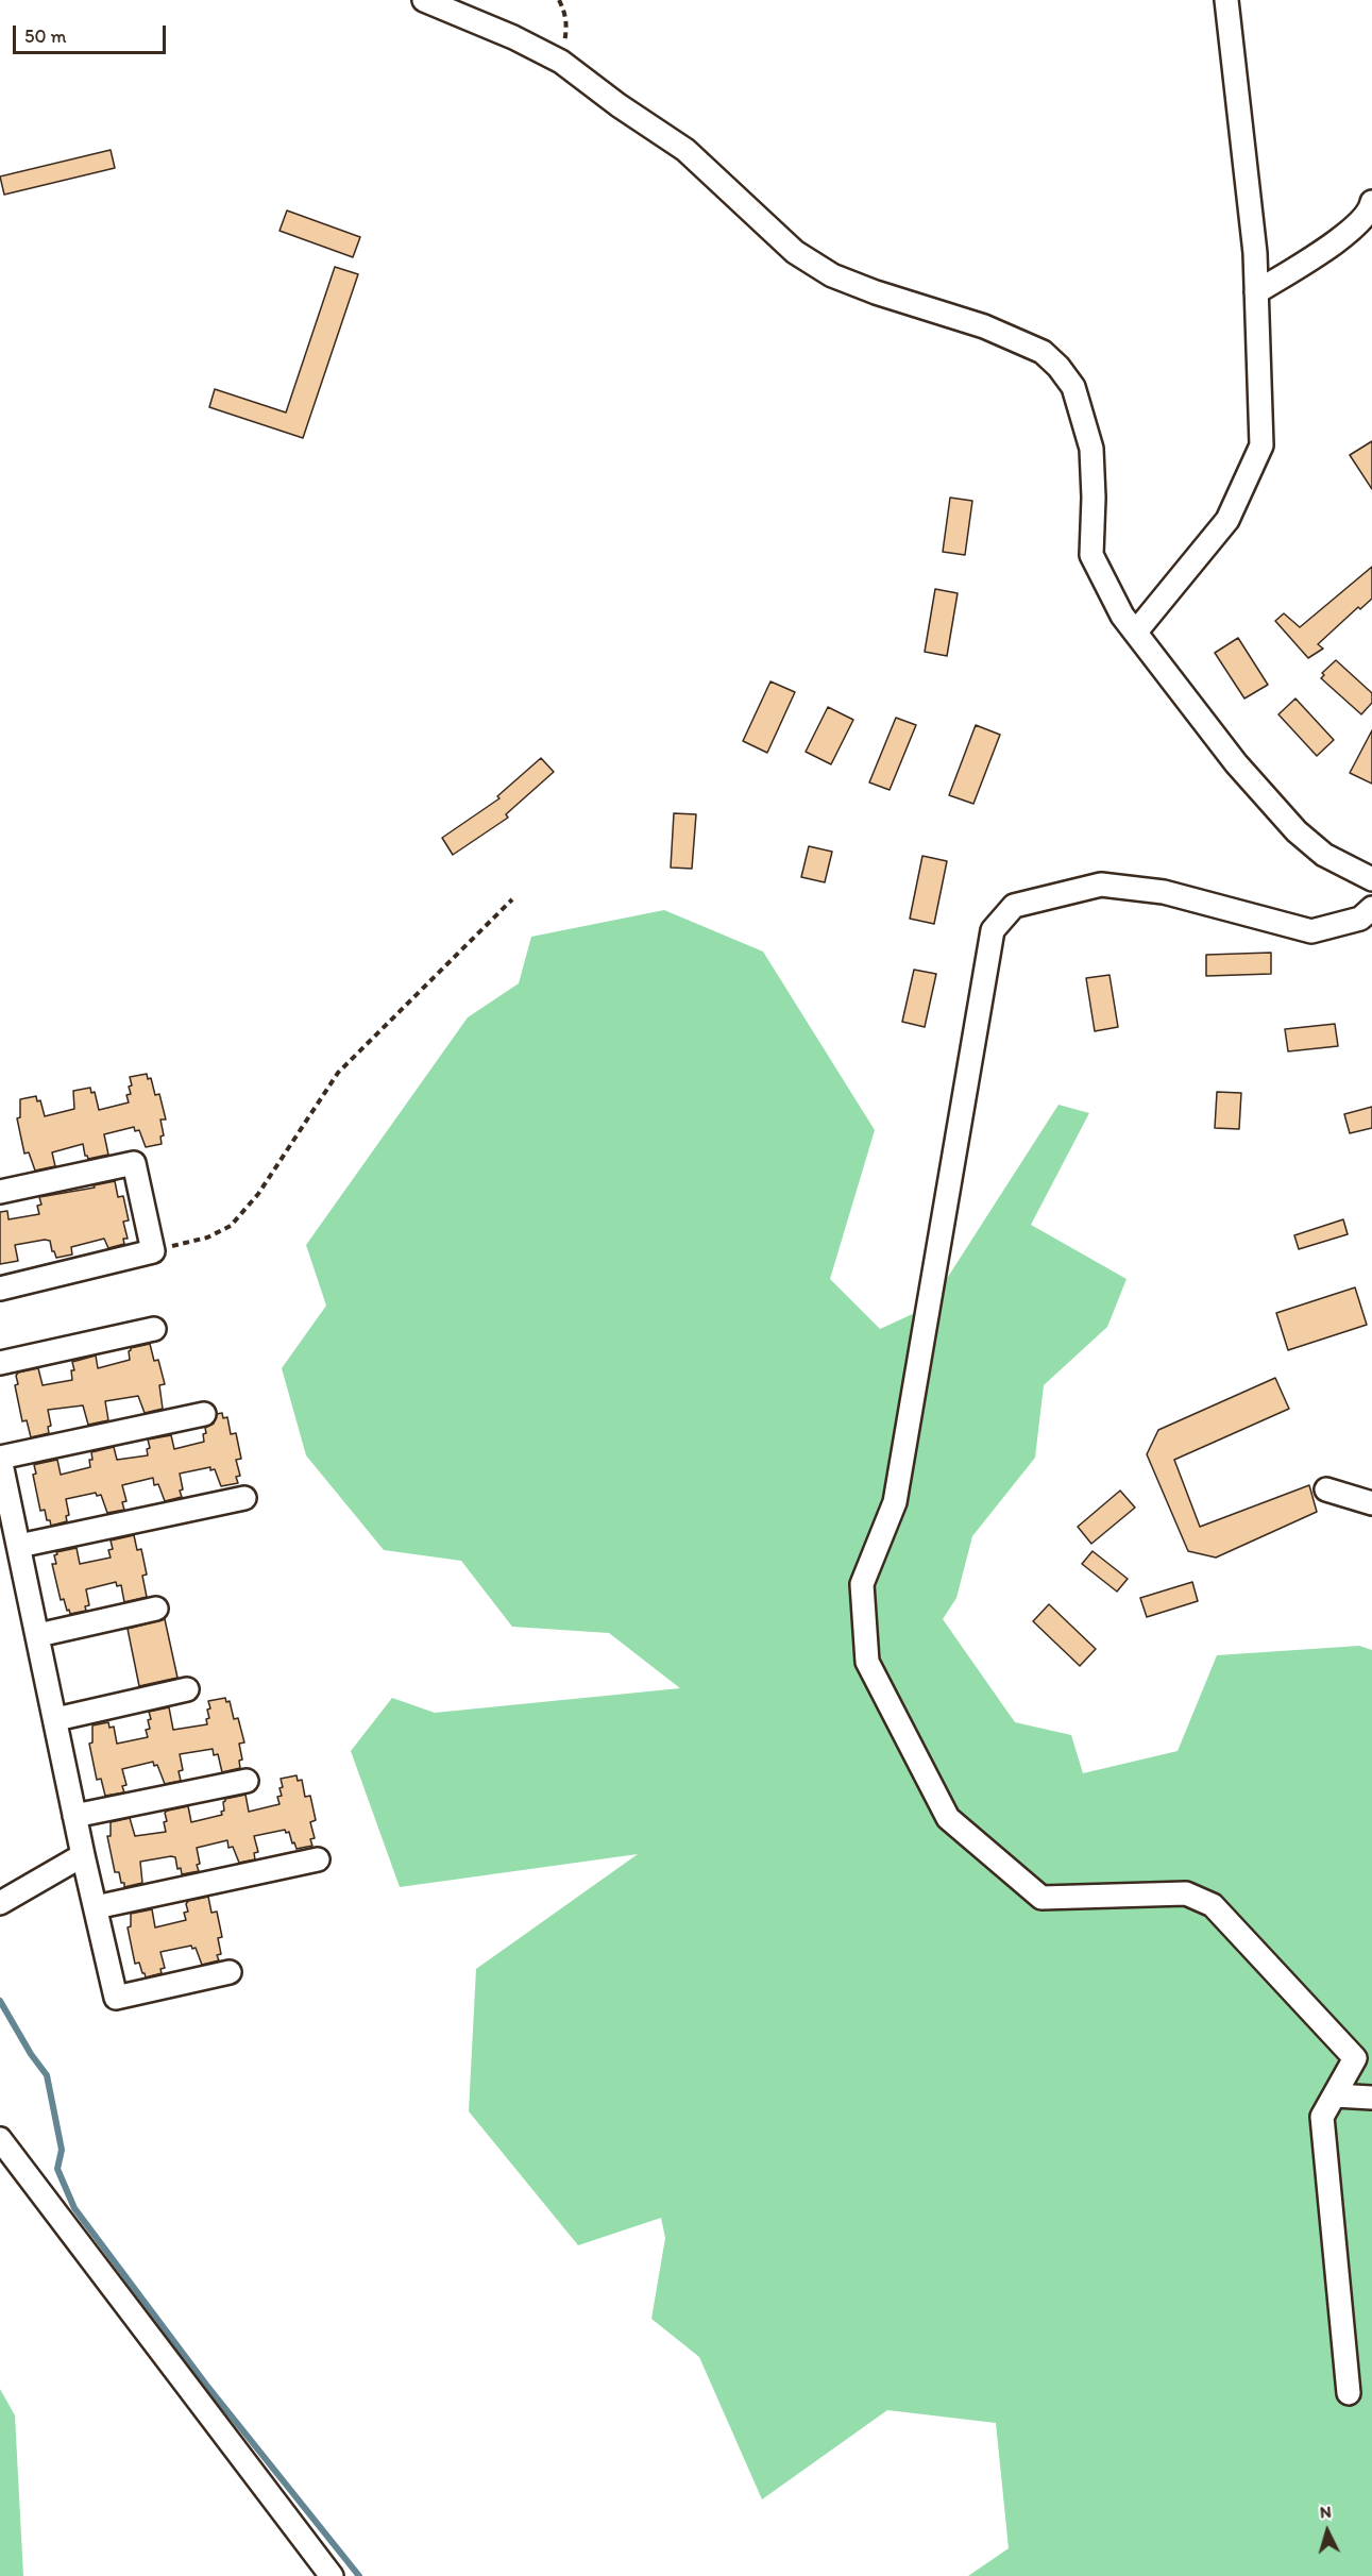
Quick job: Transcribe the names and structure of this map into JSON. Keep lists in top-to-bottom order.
{
  "scale_bar": "50 m",
  "north": "top"
}
